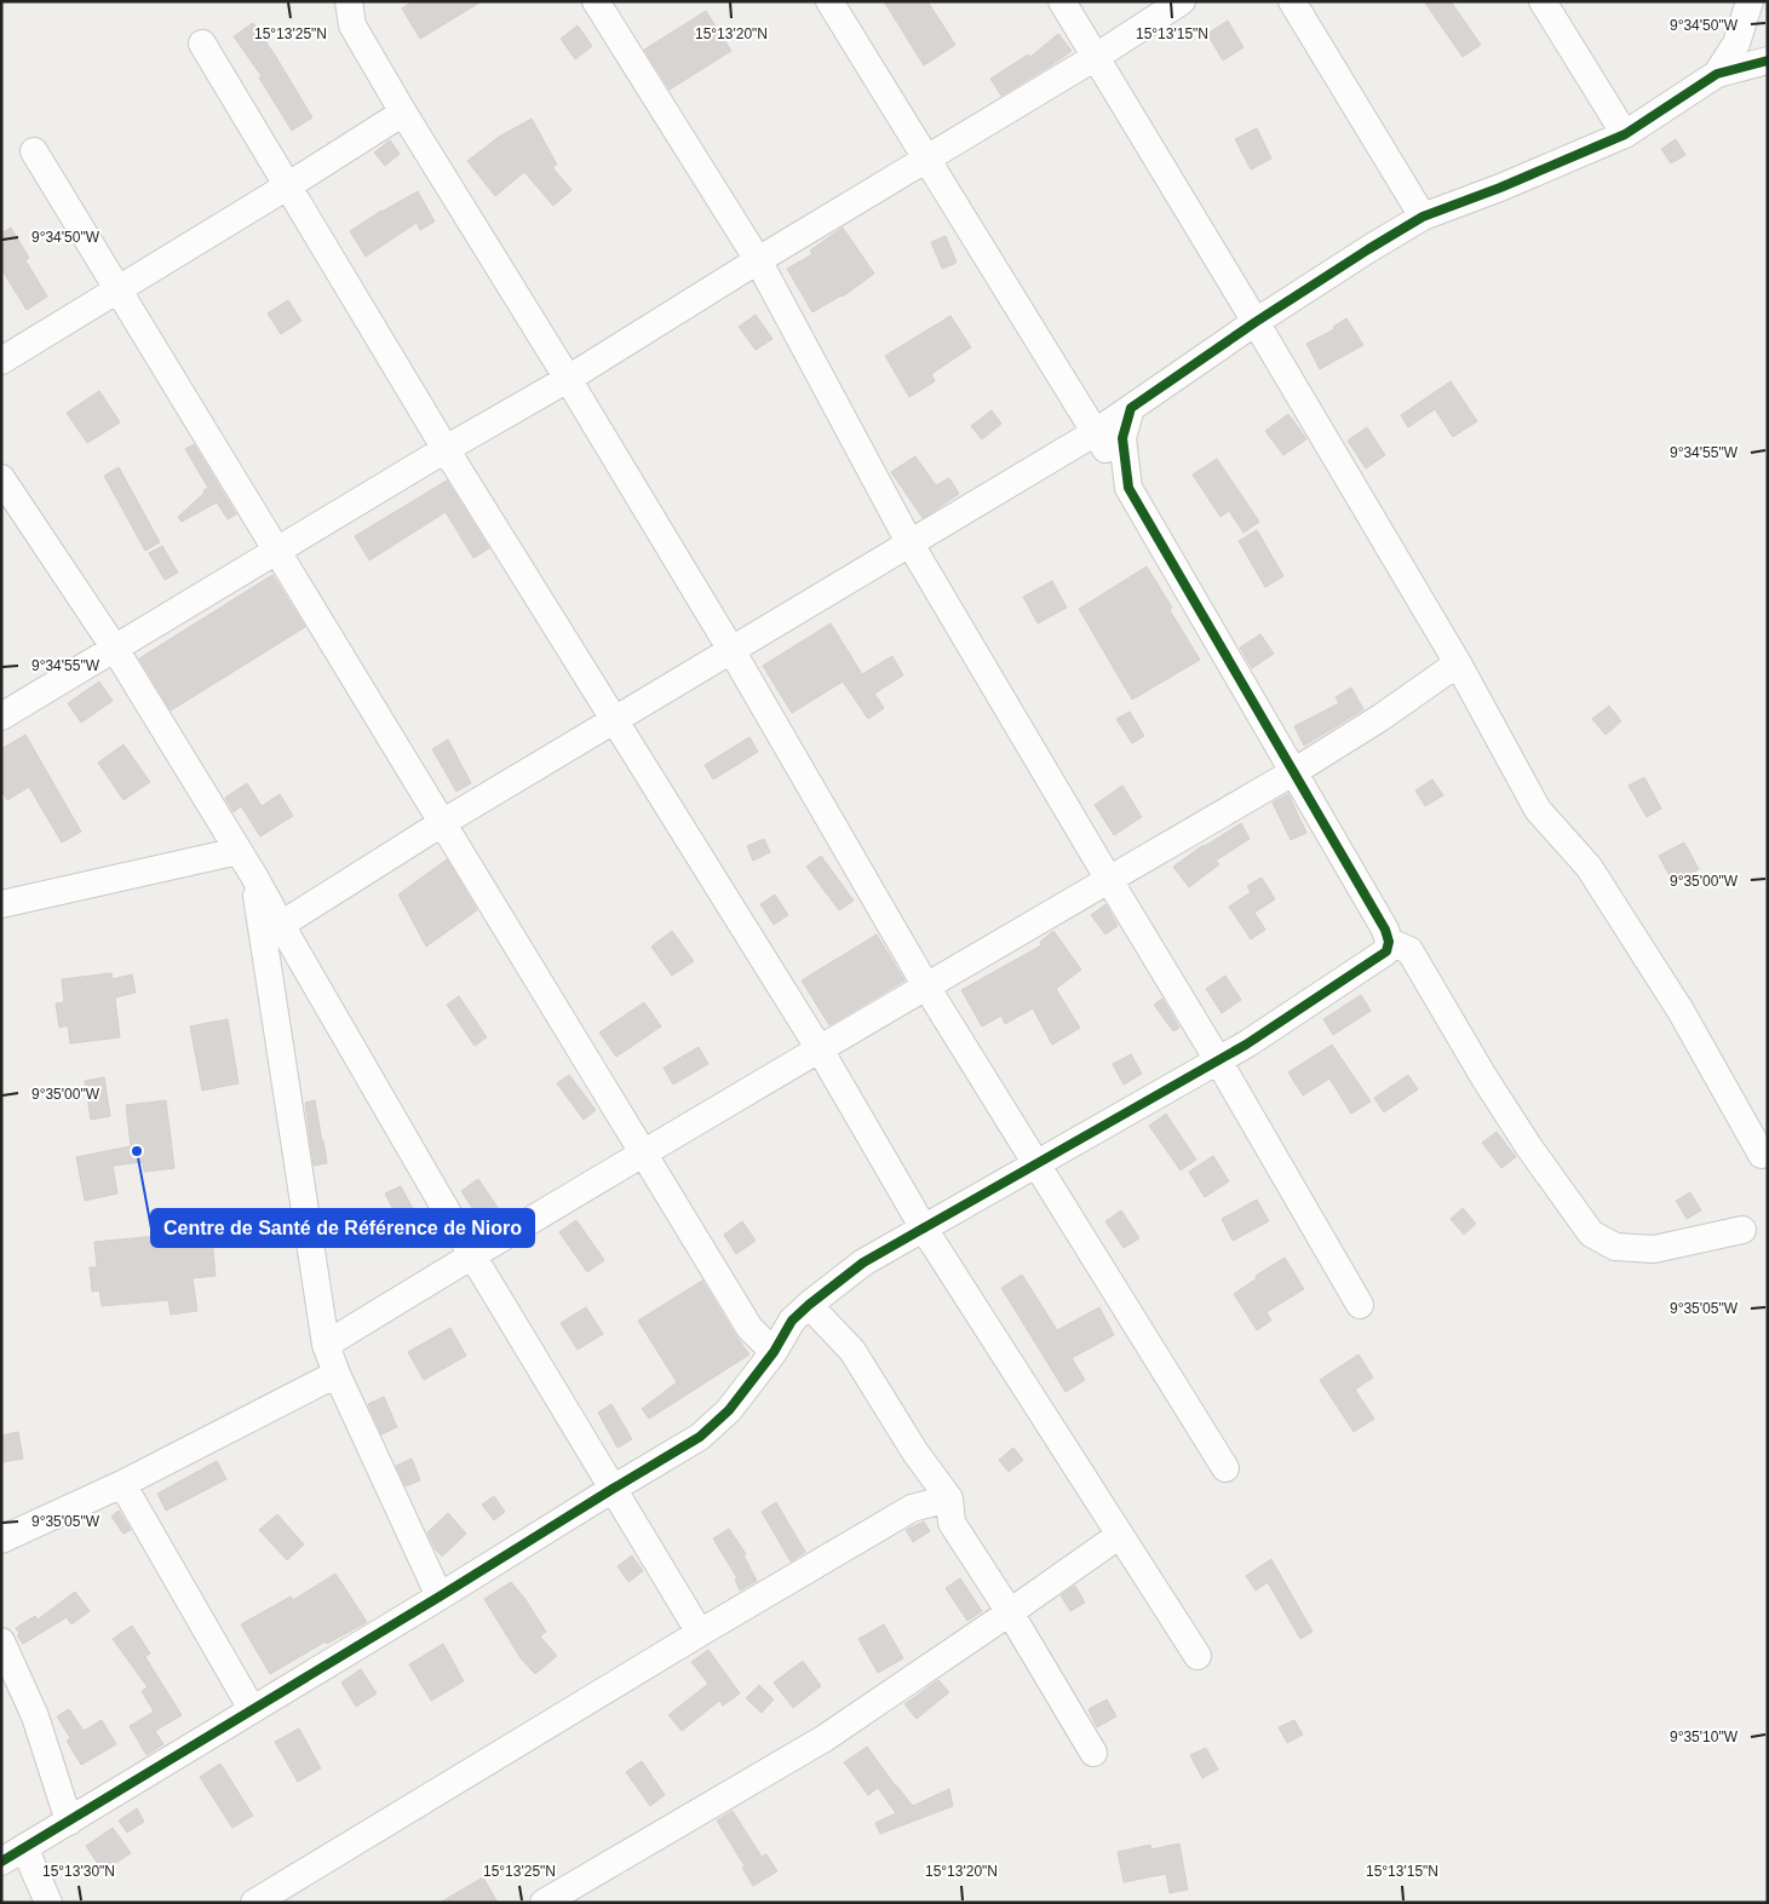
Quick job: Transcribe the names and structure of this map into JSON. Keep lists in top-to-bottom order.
{
  "places": ["Centre de Santé de Référence de Nioro"],
  "coordinates": [
    "9°34'50\"W",
    "15°13'25\"N",
    "15°13'20\"N",
    "15°13'15\"N",
    "9°34'55\"W",
    "9°35'00\"W",
    "9°35'05\"W",
    "9°35'10\"W",
    "15°13'30\"N"
  ]
}
